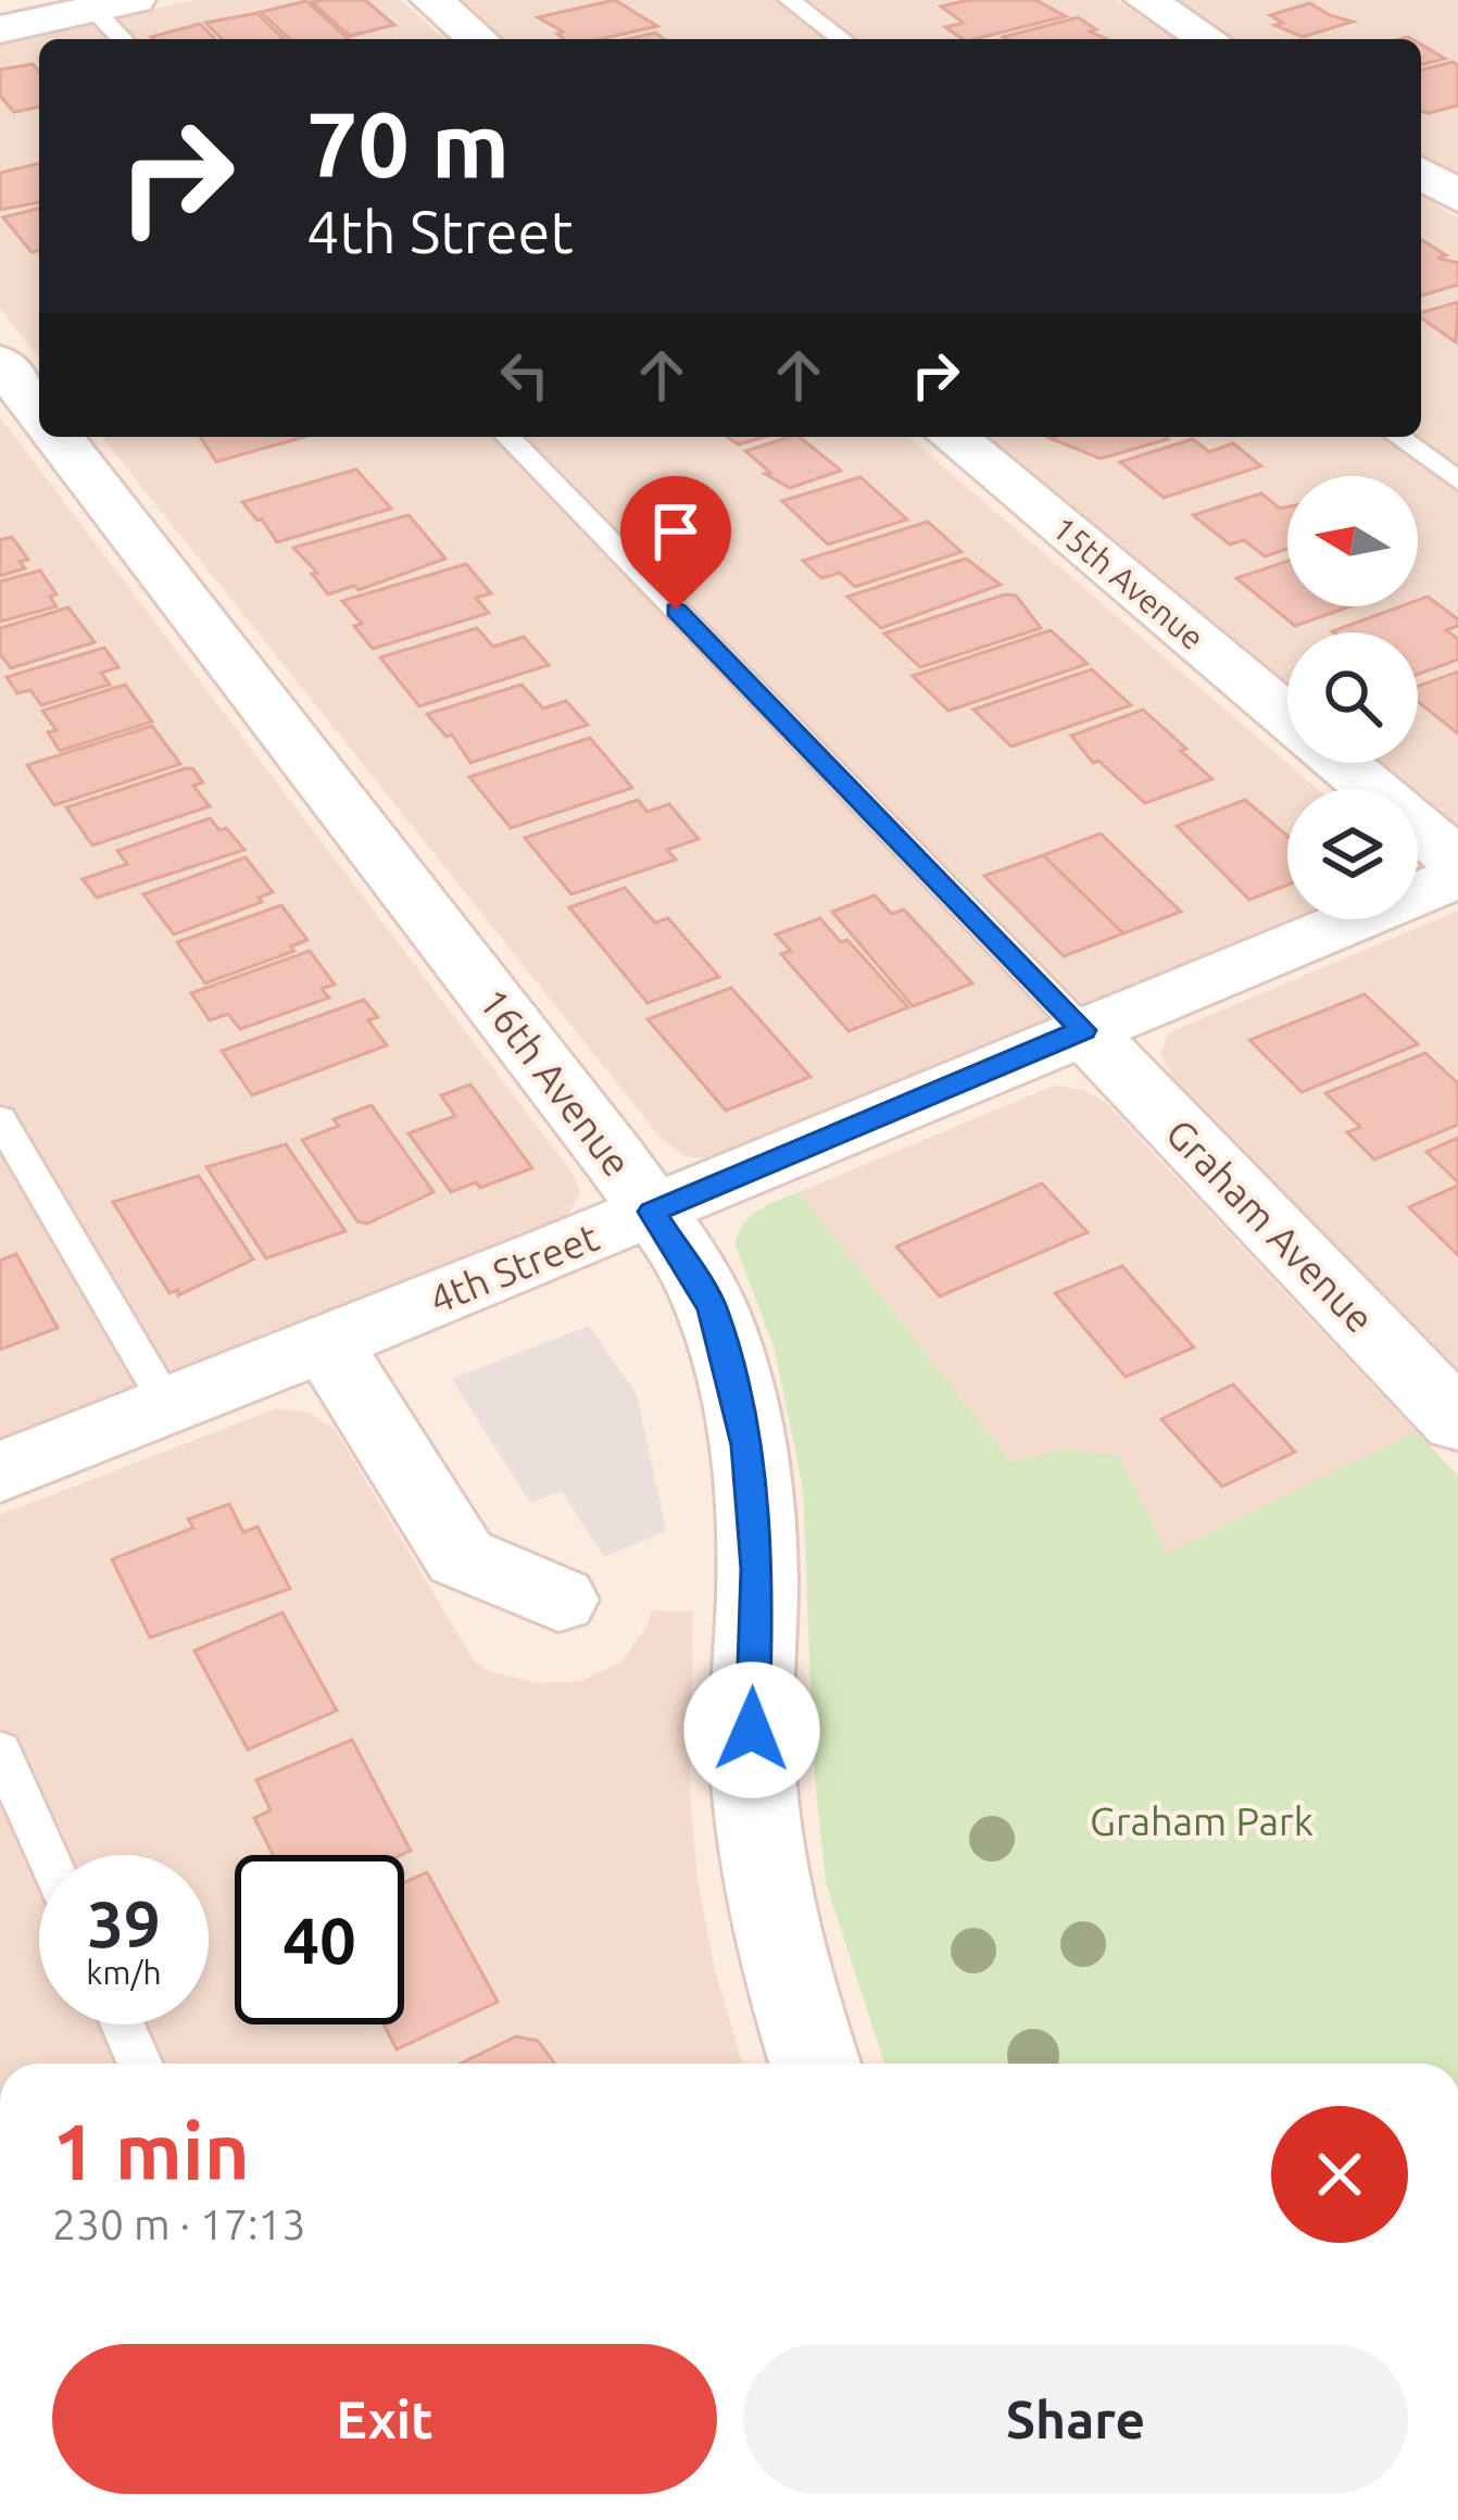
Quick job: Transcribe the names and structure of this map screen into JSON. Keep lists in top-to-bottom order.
{
  "streets": {
    "street": [
      "15th Avenue",
      "16th Avenue",
      "Graham Avenue",
      "4th Street"
    ]
  },
  "crossings": [
    ["16th Avenue", "4th Street"],
    ["Graham Avenue", "4th Street"]
  ],
  "parks": ["Graham Park"],
  "north": "left",
  "page": {
    "turn": ["70 m", "4th Street"],
    "speed": "39 km/h",
    "limit": "40",
    "heading": ["1 min", "230 m · 17:13"],
    "buttons": ["Exit", "Share"]
  }
}
